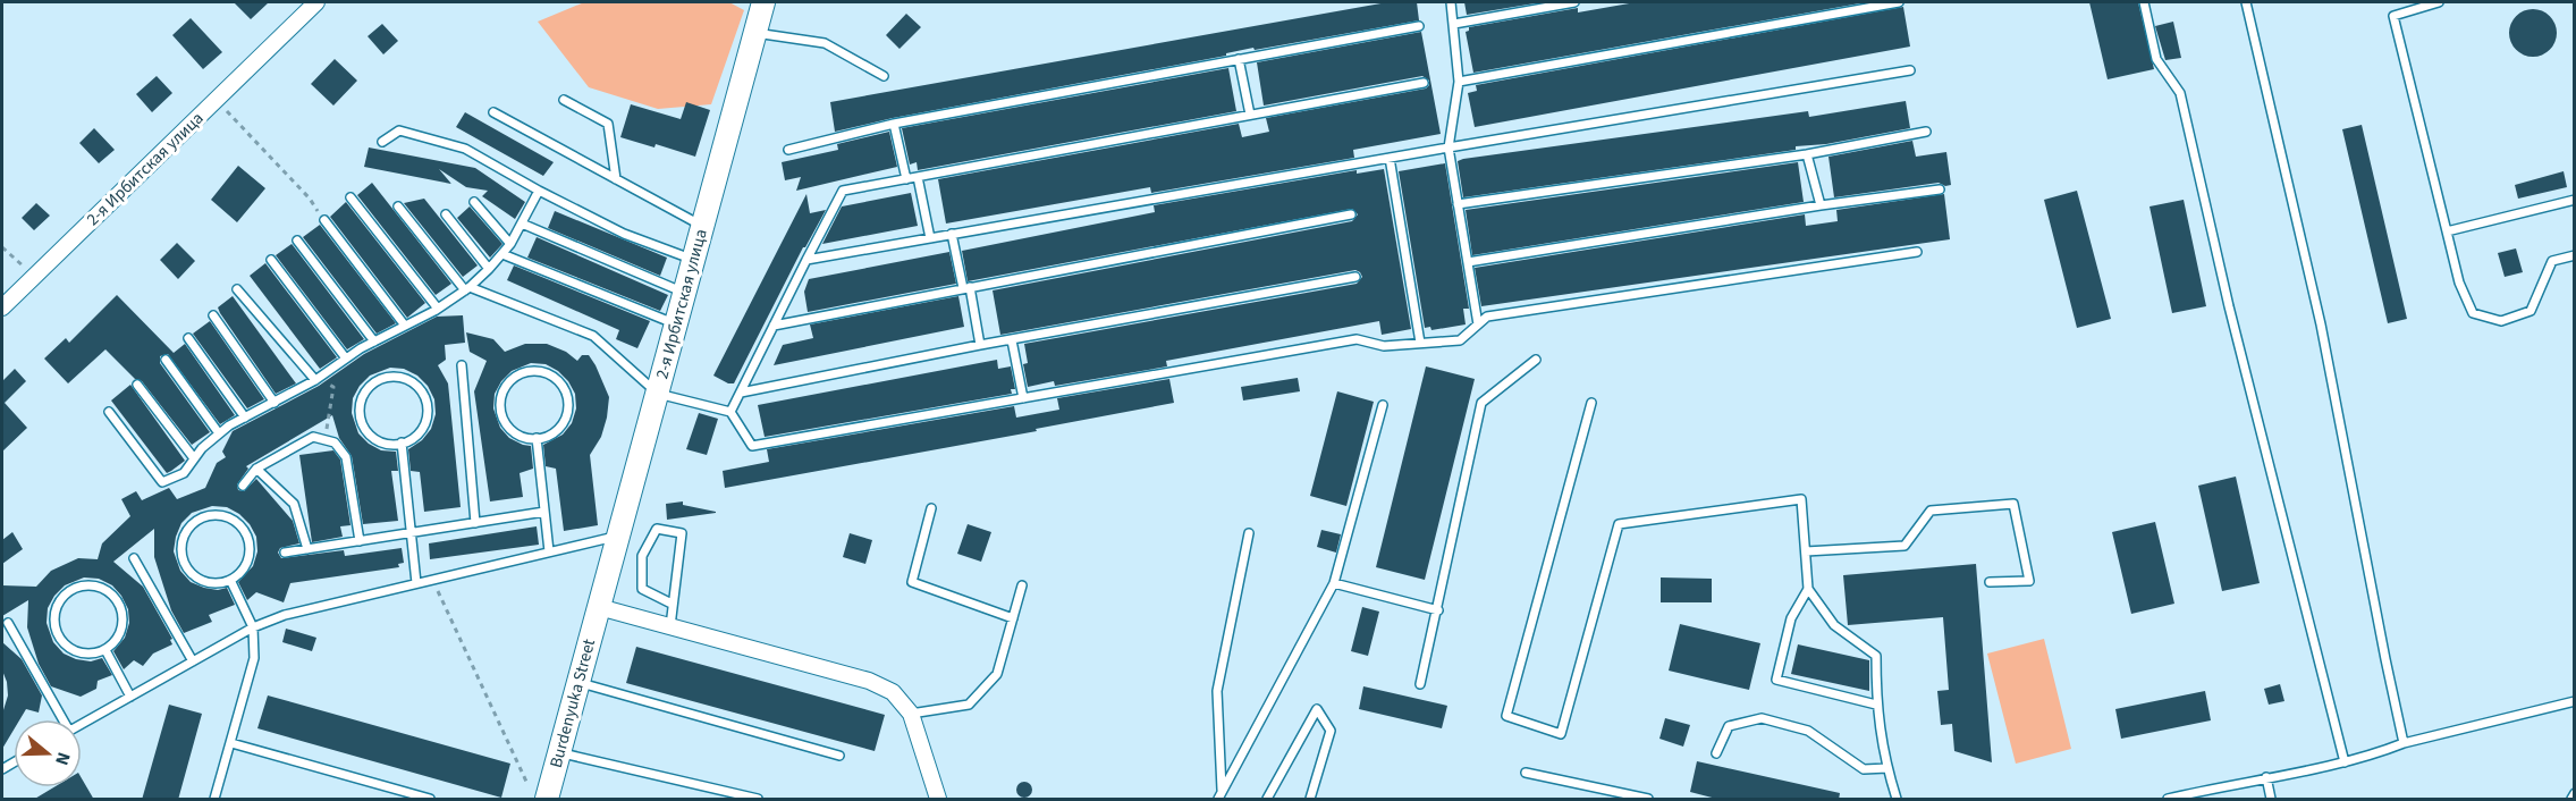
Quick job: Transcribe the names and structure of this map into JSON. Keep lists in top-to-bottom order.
{
  "streets": {
    "street": ["2-я Ирбитская улица", "Burdenyuka Street"]
  },
  "crossings": [
    ["2-я Ирбитская улица", "Burdenyuka Street"]
  ],
  "north": "right"
}
